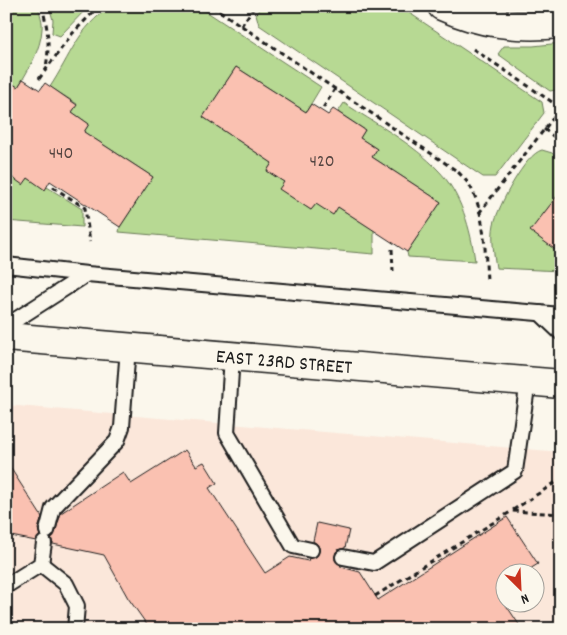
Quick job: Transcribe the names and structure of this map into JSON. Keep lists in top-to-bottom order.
{
  "streets": {
    "main road": ["EAST 23RD STREET"]
  },
  "house_numbers": ["440", "420"],
  "north": "bottom right"
}
